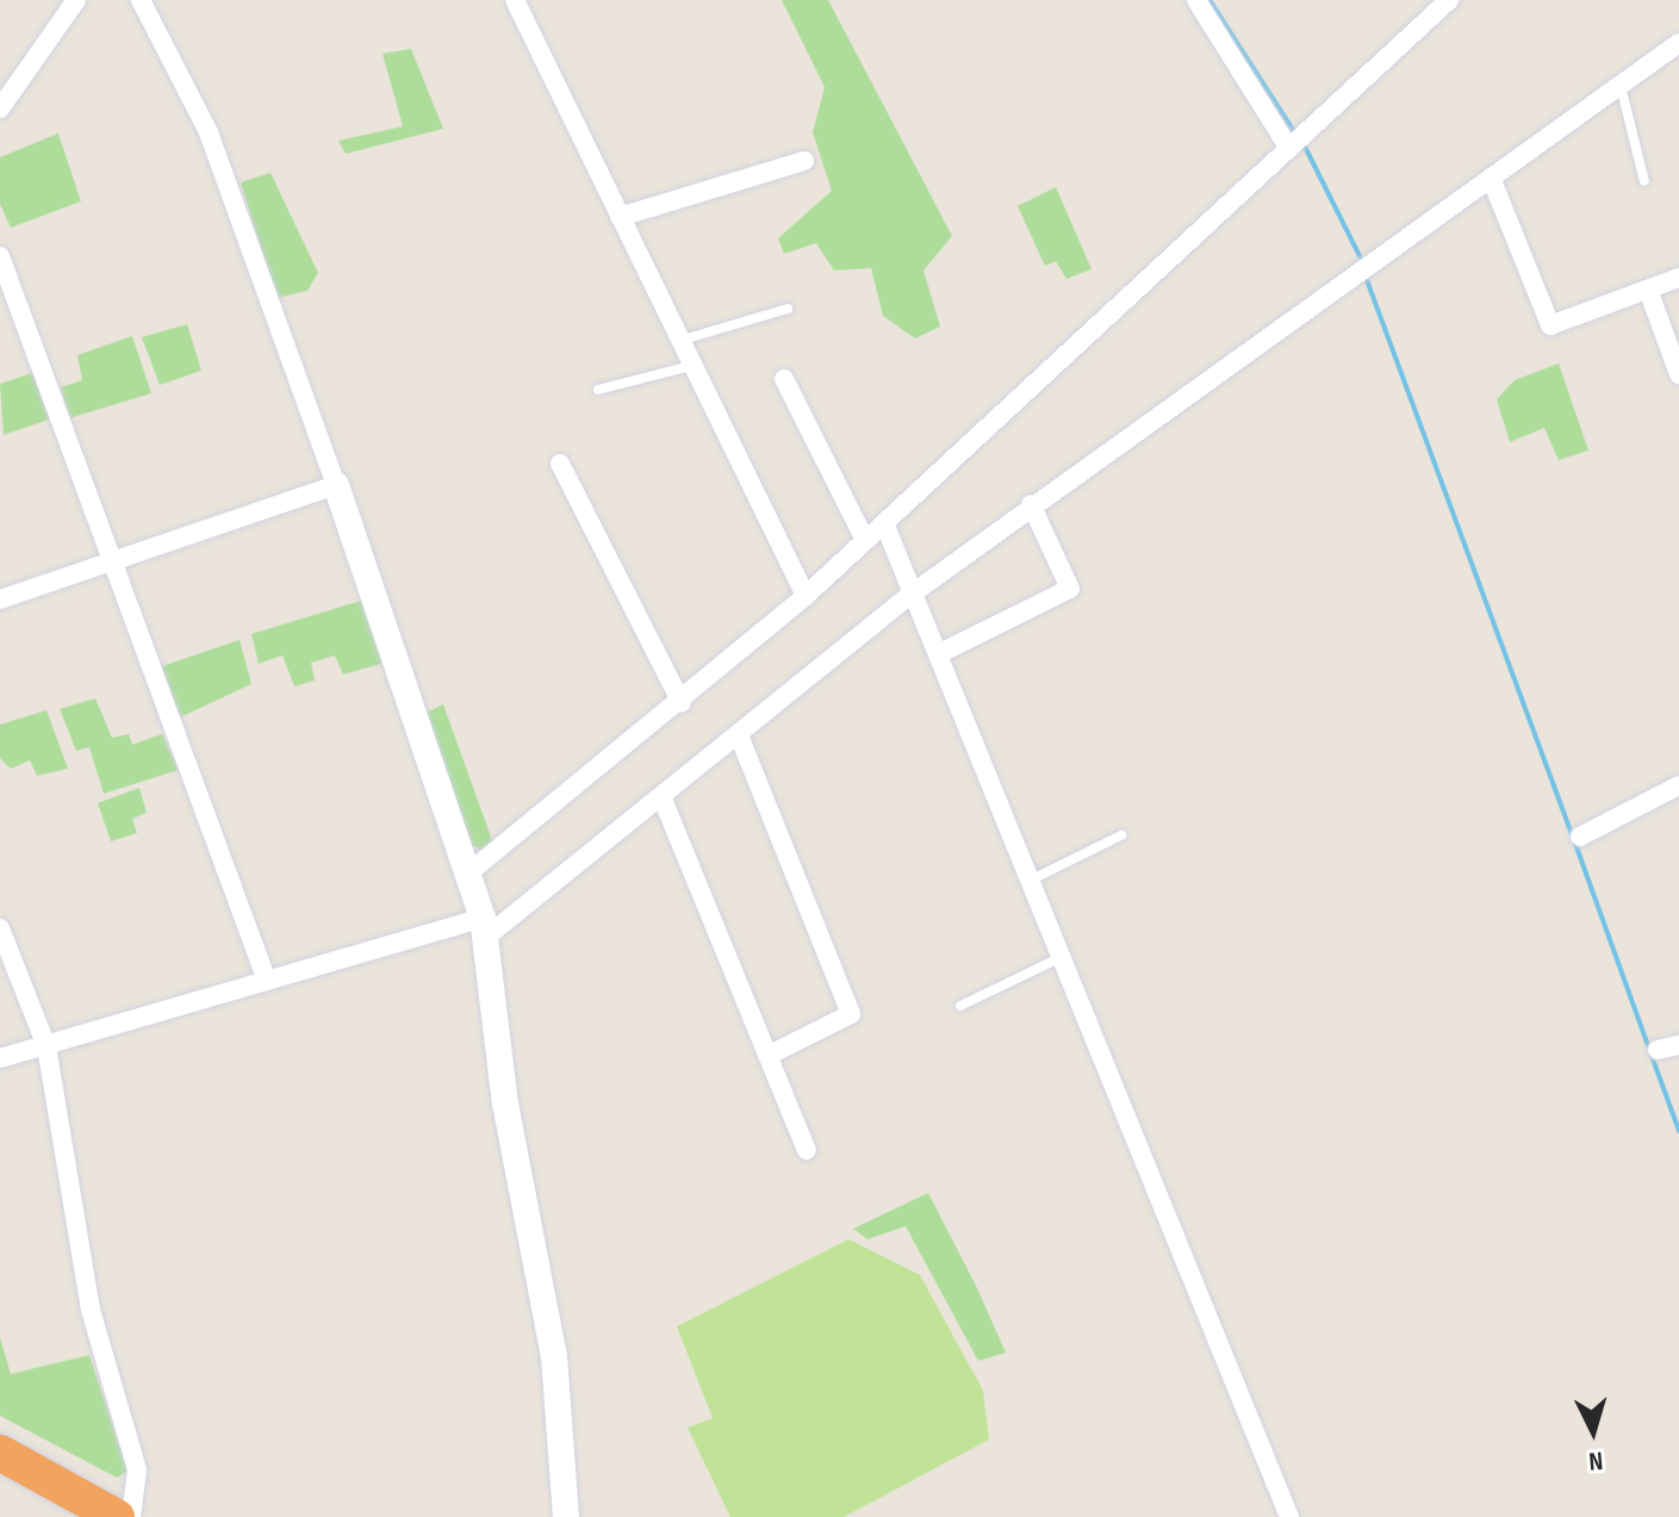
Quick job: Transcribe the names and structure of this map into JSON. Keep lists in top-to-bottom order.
{
  "north": "bottom"
}
